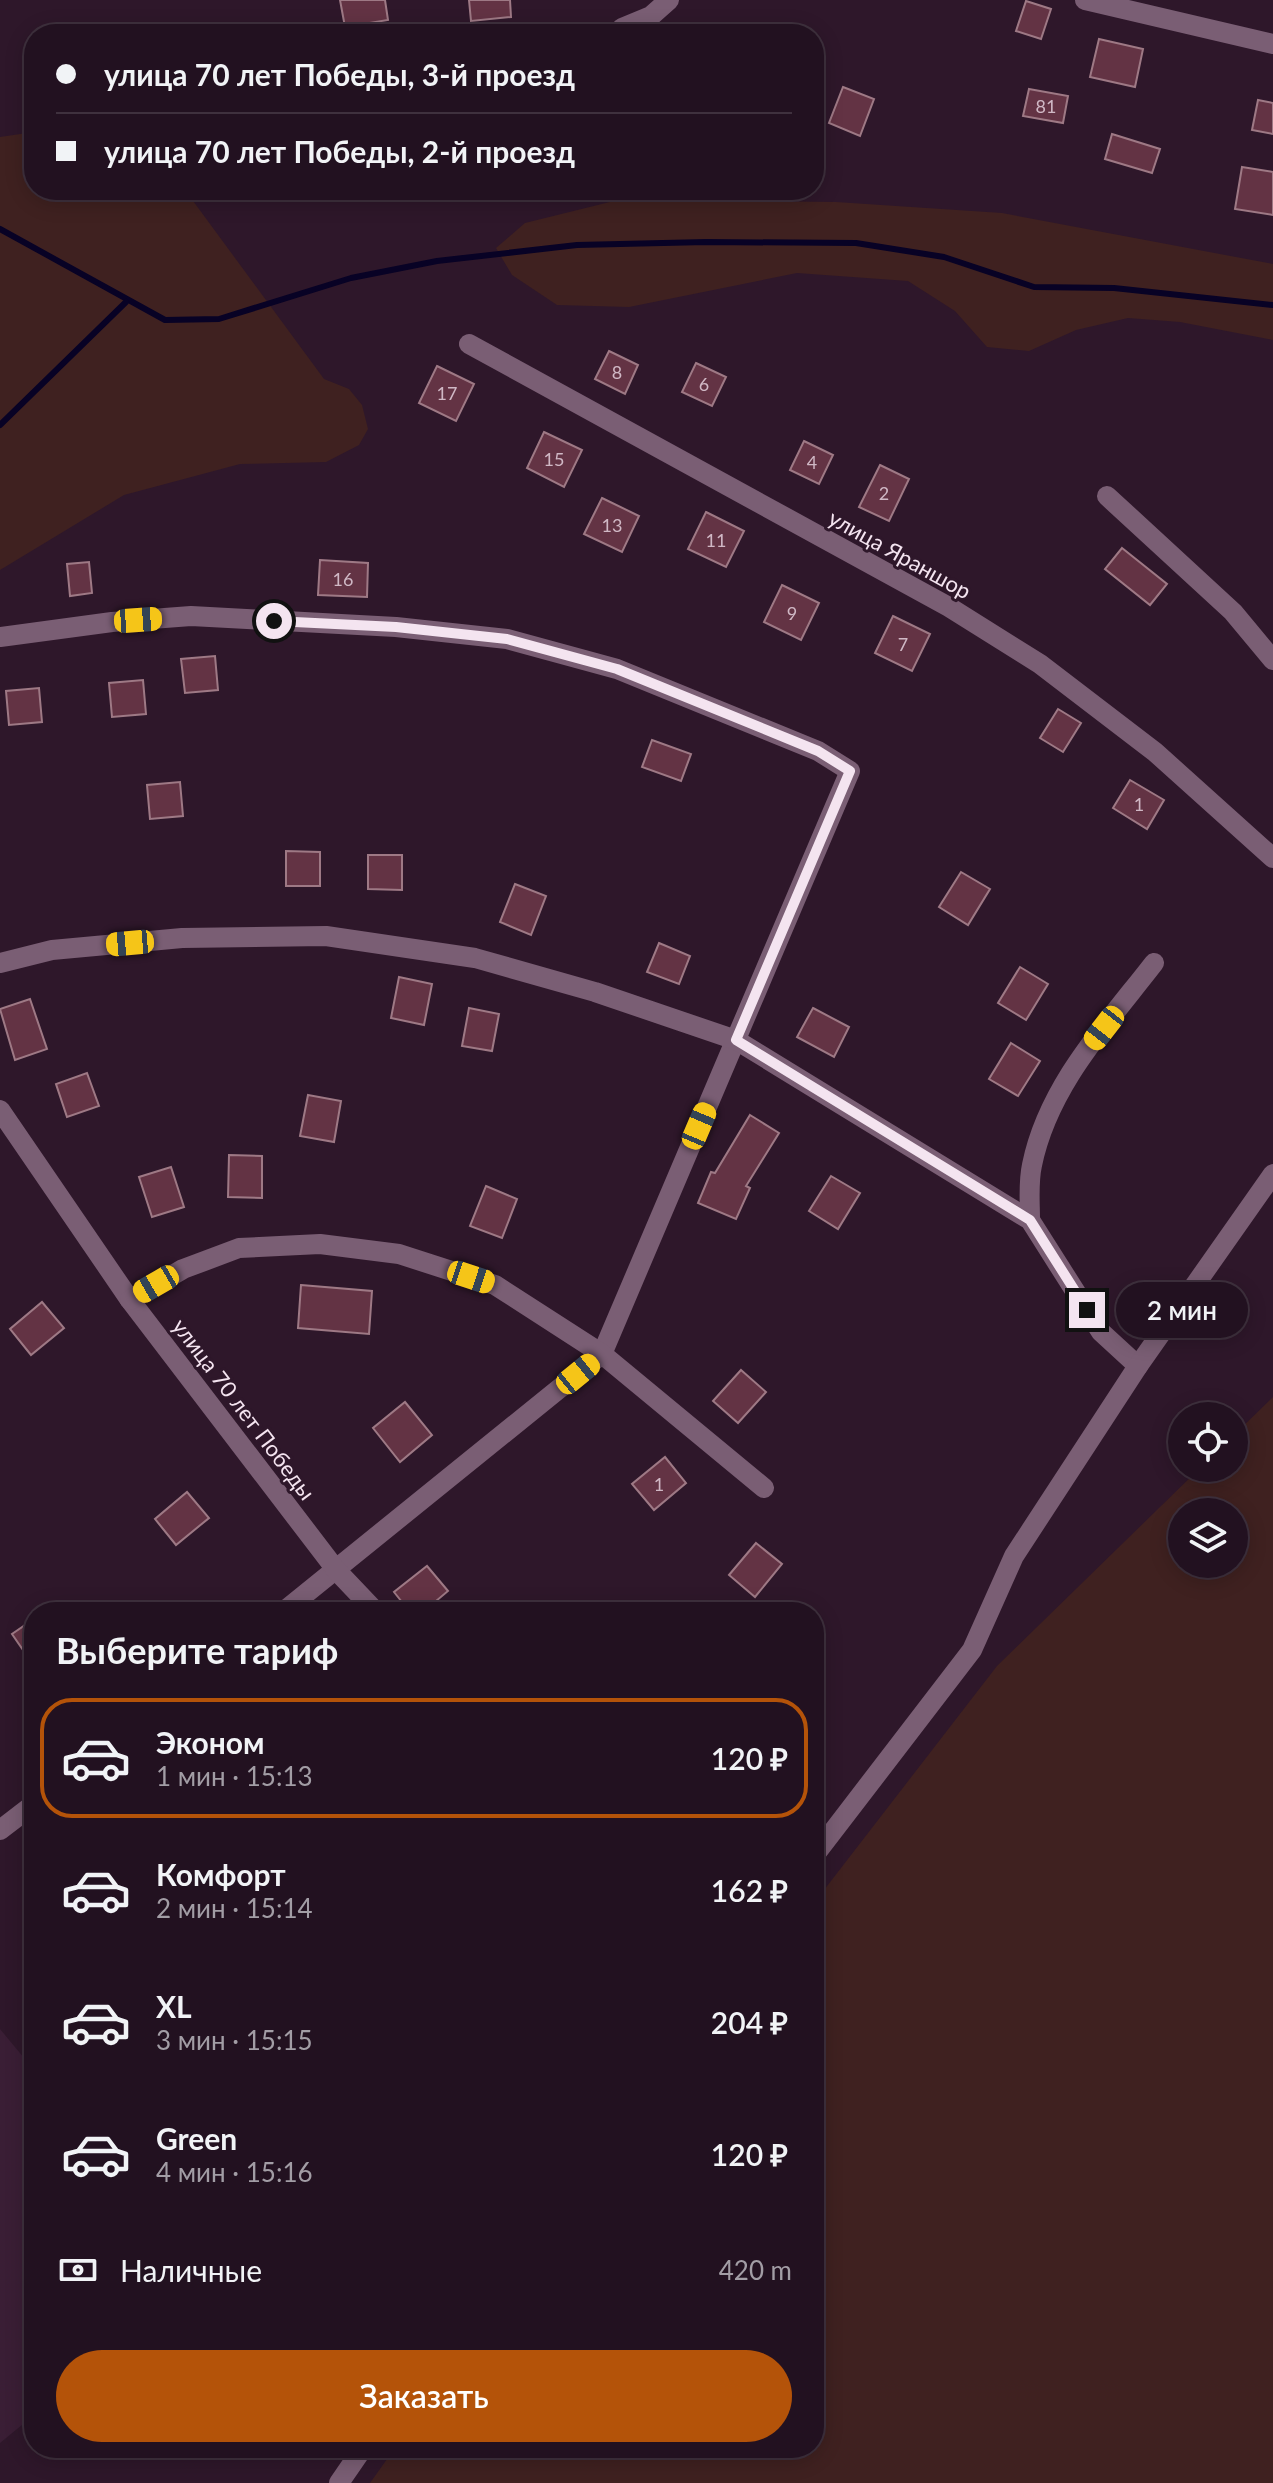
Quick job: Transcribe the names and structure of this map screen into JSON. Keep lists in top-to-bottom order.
{
  "streets": {
    "street": ["улица Яраншор", "улица 70 лет Победы"]
  },
  "house_numbers": [
    "81",
    "8",
    "6",
    "17",
    "15",
    "4",
    "2",
    "13",
    "11",
    "16",
    "9",
    "7",
    "1",
    "1"
  ],
  "page": {
    "banner": ["улица 70 лет Победы, 3-й проезд", "улица 70 лет Победы, 2-й проезд"],
    "bubble": "2 мин",
    "heading": "Выберите тариф",
    "list": [
      {
        "name": "Эконом",
        "note": "1 мин · 15:13",
        "value": "120 ₽"
      },
      {
        "name": "Комфорт",
        "note": "2 мин · 15:14",
        "value": "162 ₽"
      },
      {
        "name": "XL",
        "note": "3 мин · 15:15",
        "value": "204 ₽"
      },
      {
        "name": "Green",
        "note": "4 мин · 15:16",
        "value": "120 ₽"
      }
    ],
    "pay": ["Наличные", "420 m"],
    "buttons": "Заказать"
  }
}
